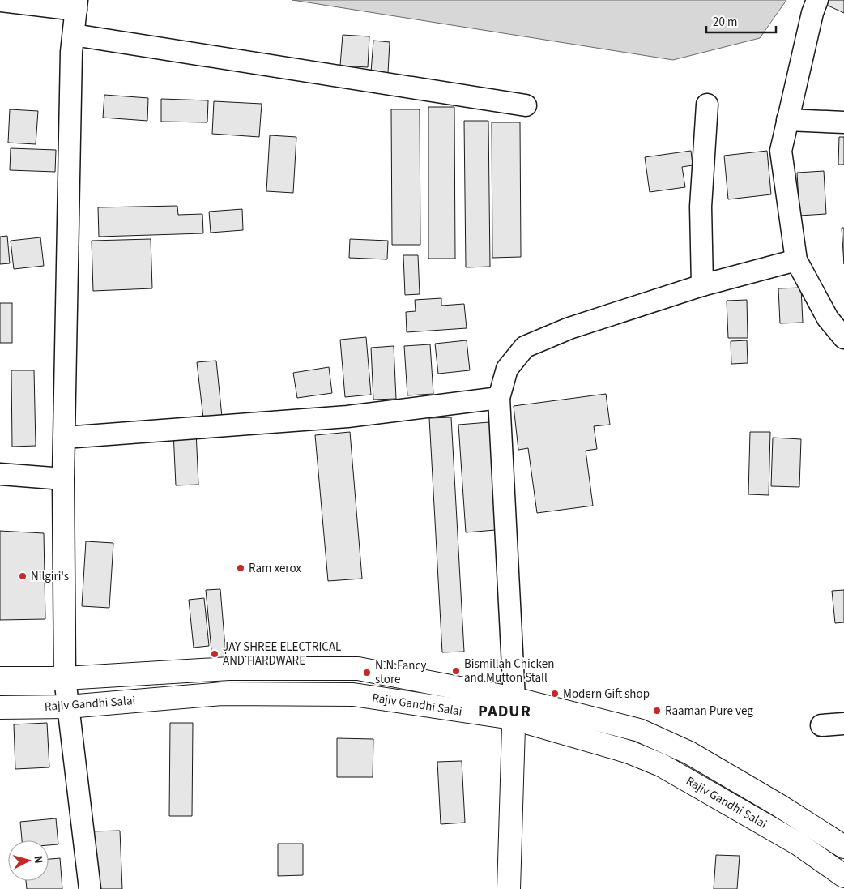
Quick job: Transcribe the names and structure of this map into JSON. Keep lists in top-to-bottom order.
{
  "streets": {
    "main road": ["Rajiv Gandhi Salai"]
  },
  "districts": ["PADUR"],
  "places": [
    "Ram xerox",
    "Nilgiri's",
    "JAY SHREE ELECTRICAL AND HARDWARE",
    "Bismillah Chicken and Mutton Stall",
    "N.N.Fancy store",
    "Modern Gift shop",
    "Raaman Pure veg"
  ],
  "scale_bar": "20 m",
  "north": "right"
}
